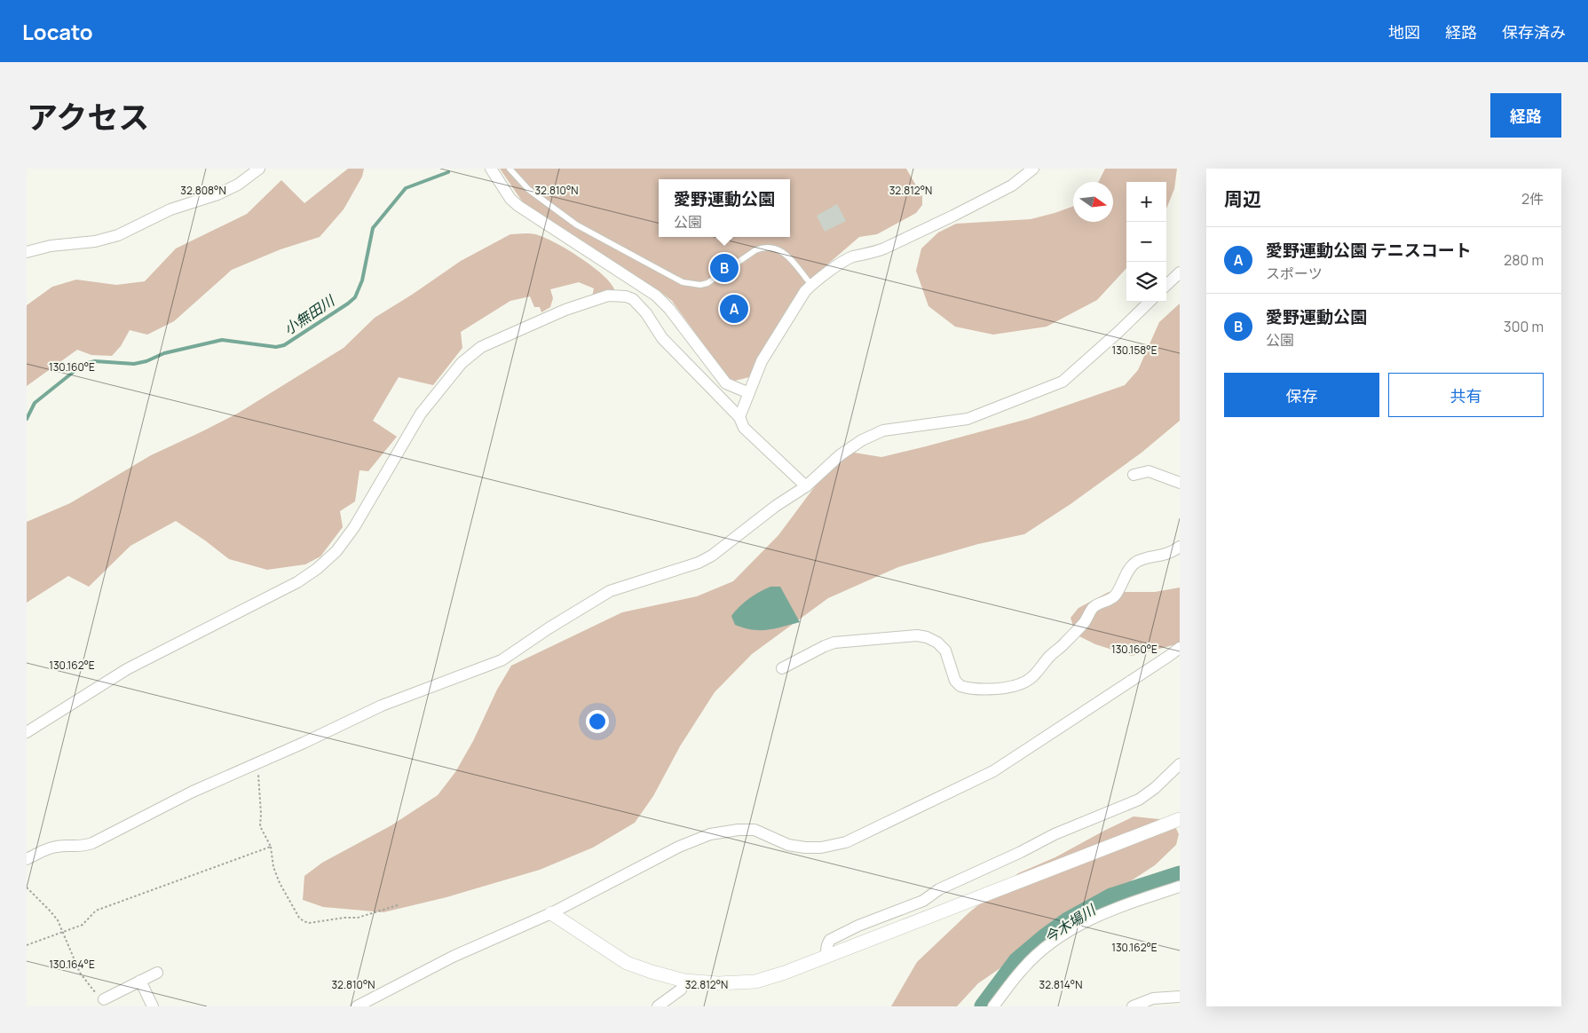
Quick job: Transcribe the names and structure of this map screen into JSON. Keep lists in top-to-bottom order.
{
  "water": ["小無田川", "今木場川"],
  "north": "right",
  "page": {
    "header": "Locato",
    "nav": ["地図", "経路", "保存済み"],
    "title": "アクセス",
    "buttons": [
      "経路",
      ["保存", "共有"]
    ],
    "heading": ["周辺", "2件"],
    "popup": ["愛野運動公園", "公園"],
    "map_buttons": ["+", "−"],
    "list": [
      {
        "mark": "A",
        "name": "愛野運動公園 テニスコート",
        "note": "スポーツ",
        "value": "280 m"
      },
      {
        "mark": "B",
        "name": "愛野運動公園",
        "note": "公園",
        "value": "300 m"
      }
    ],
    "pins": ["B", "A"]
  },
  "coordinates": [
    "32.808°N",
    "32.810°N",
    "32.812°N",
    "130.158°E",
    "130.160°E",
    "130.162°E",
    "130.164°E",
    "32.814°N"
  ]
}
